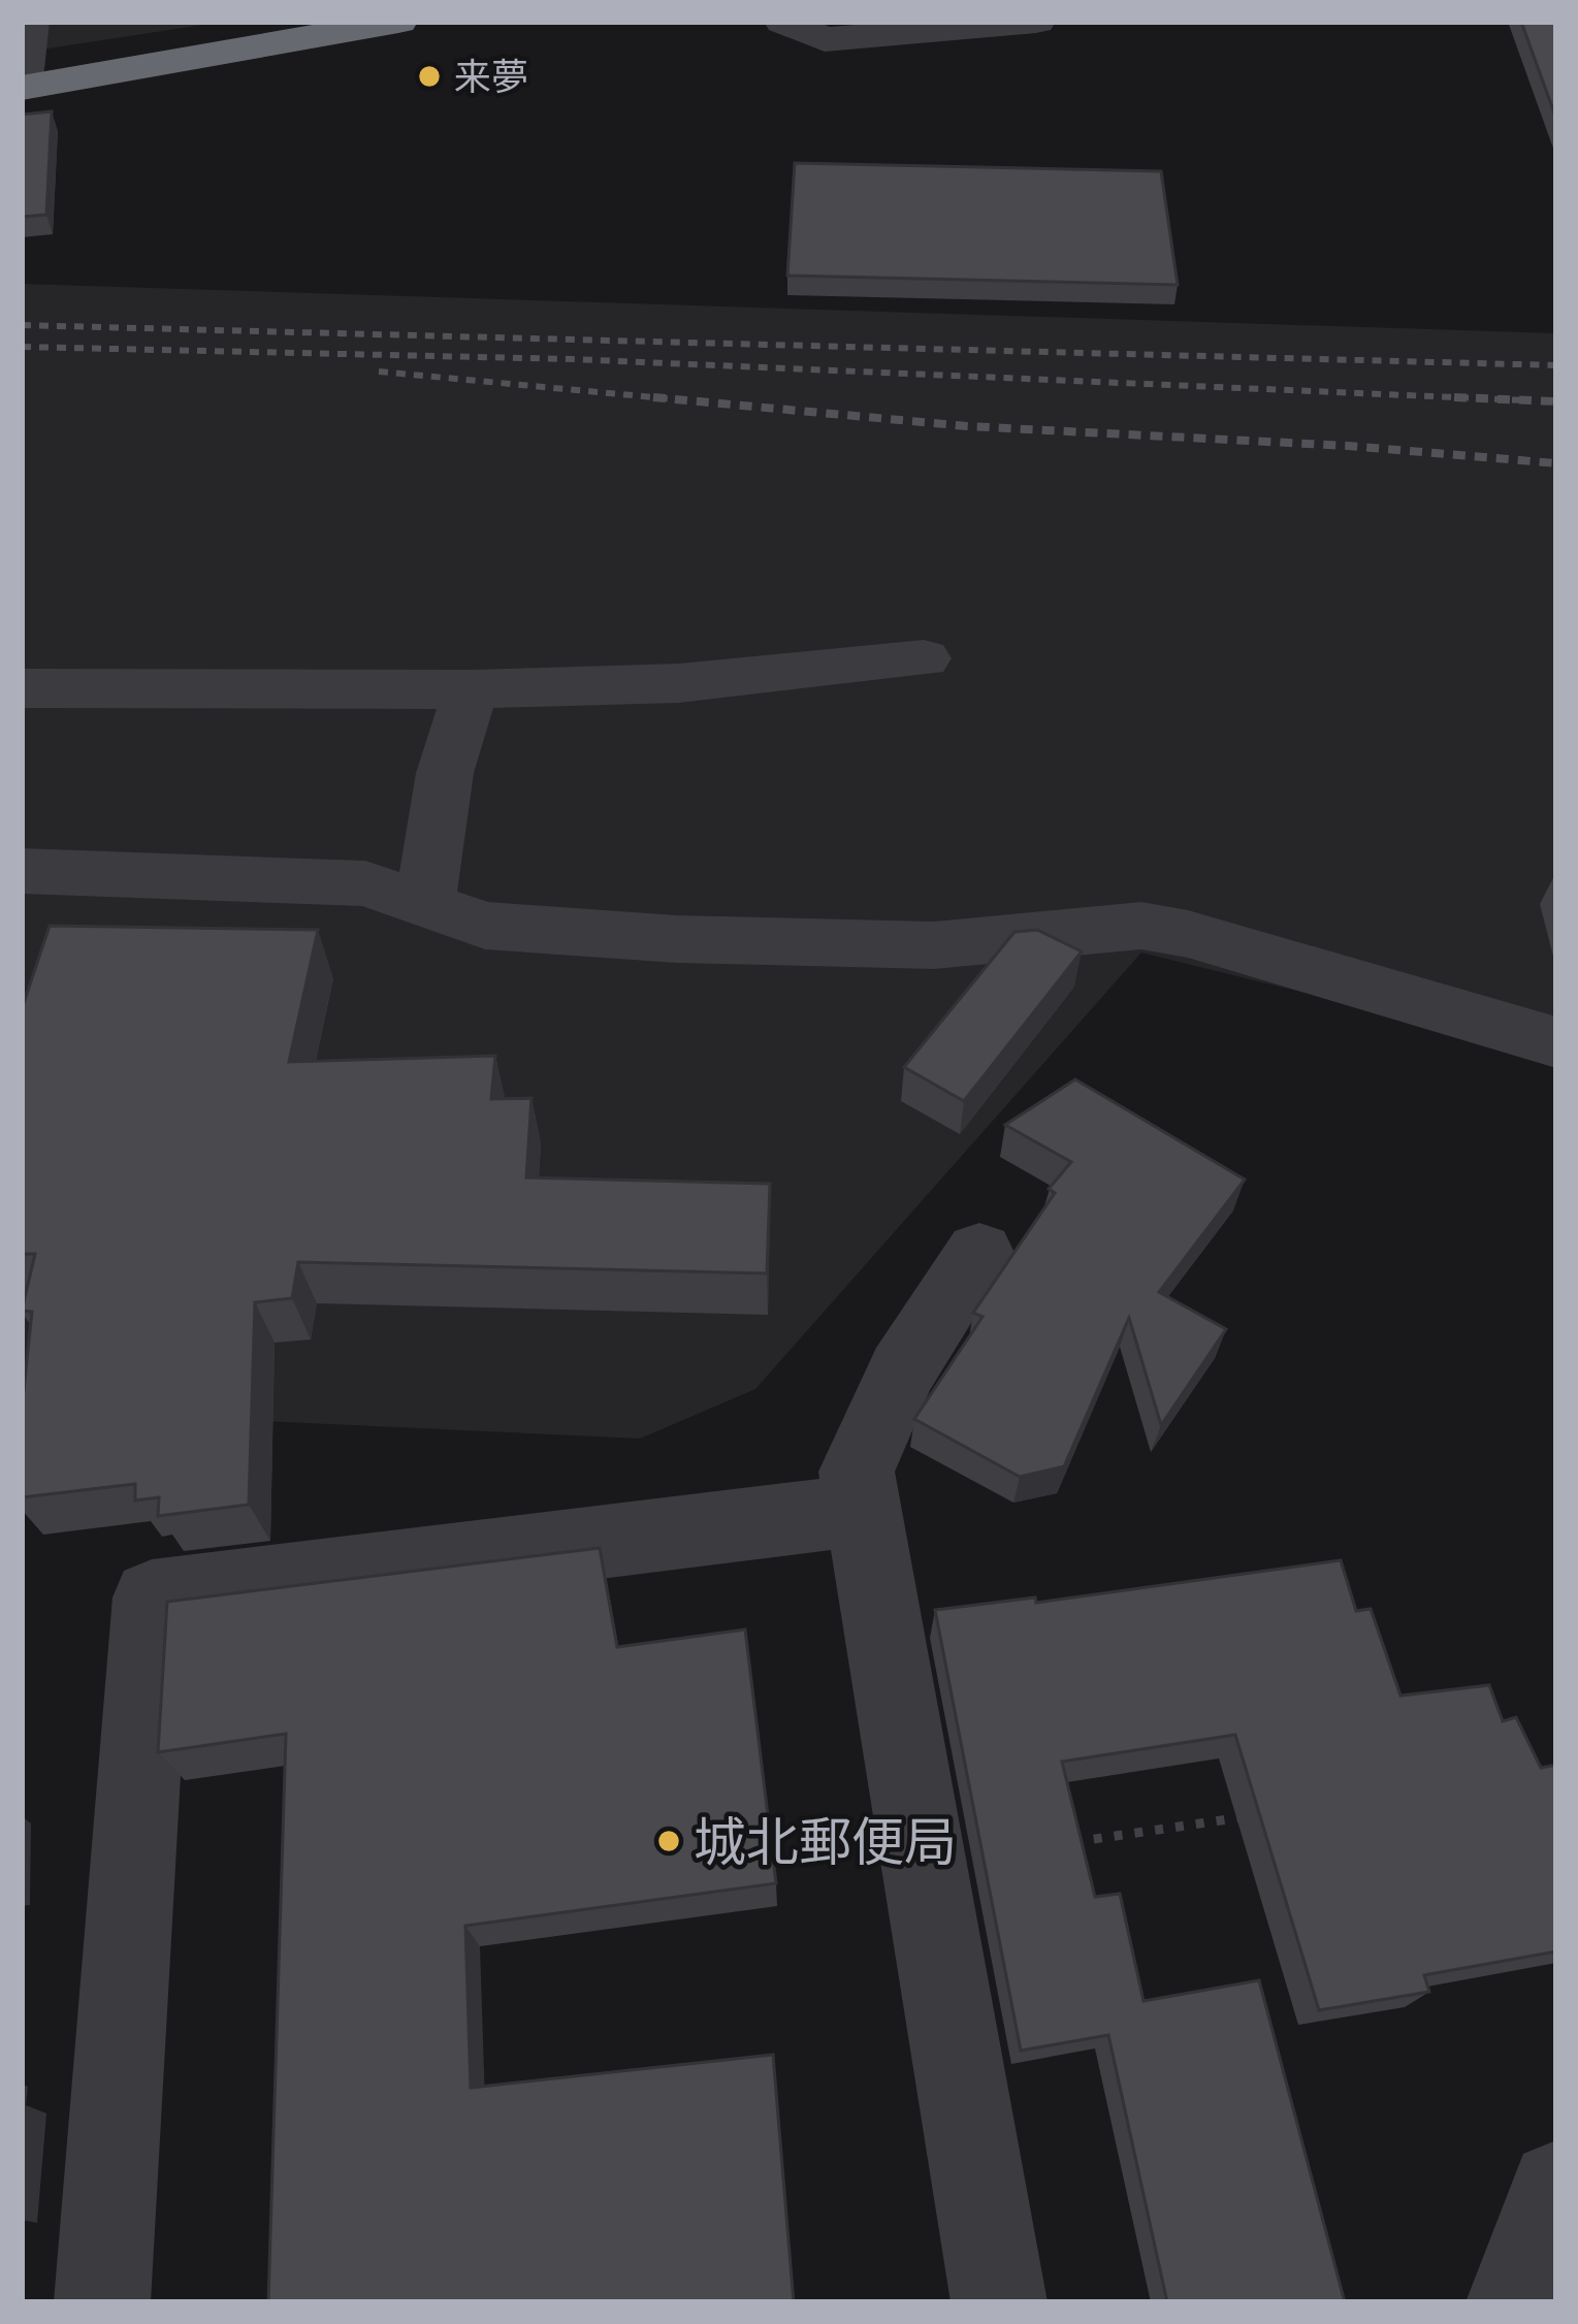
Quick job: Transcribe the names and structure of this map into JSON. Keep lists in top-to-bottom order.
{
  "places": ["来夢", "城北郵便局"]
}
